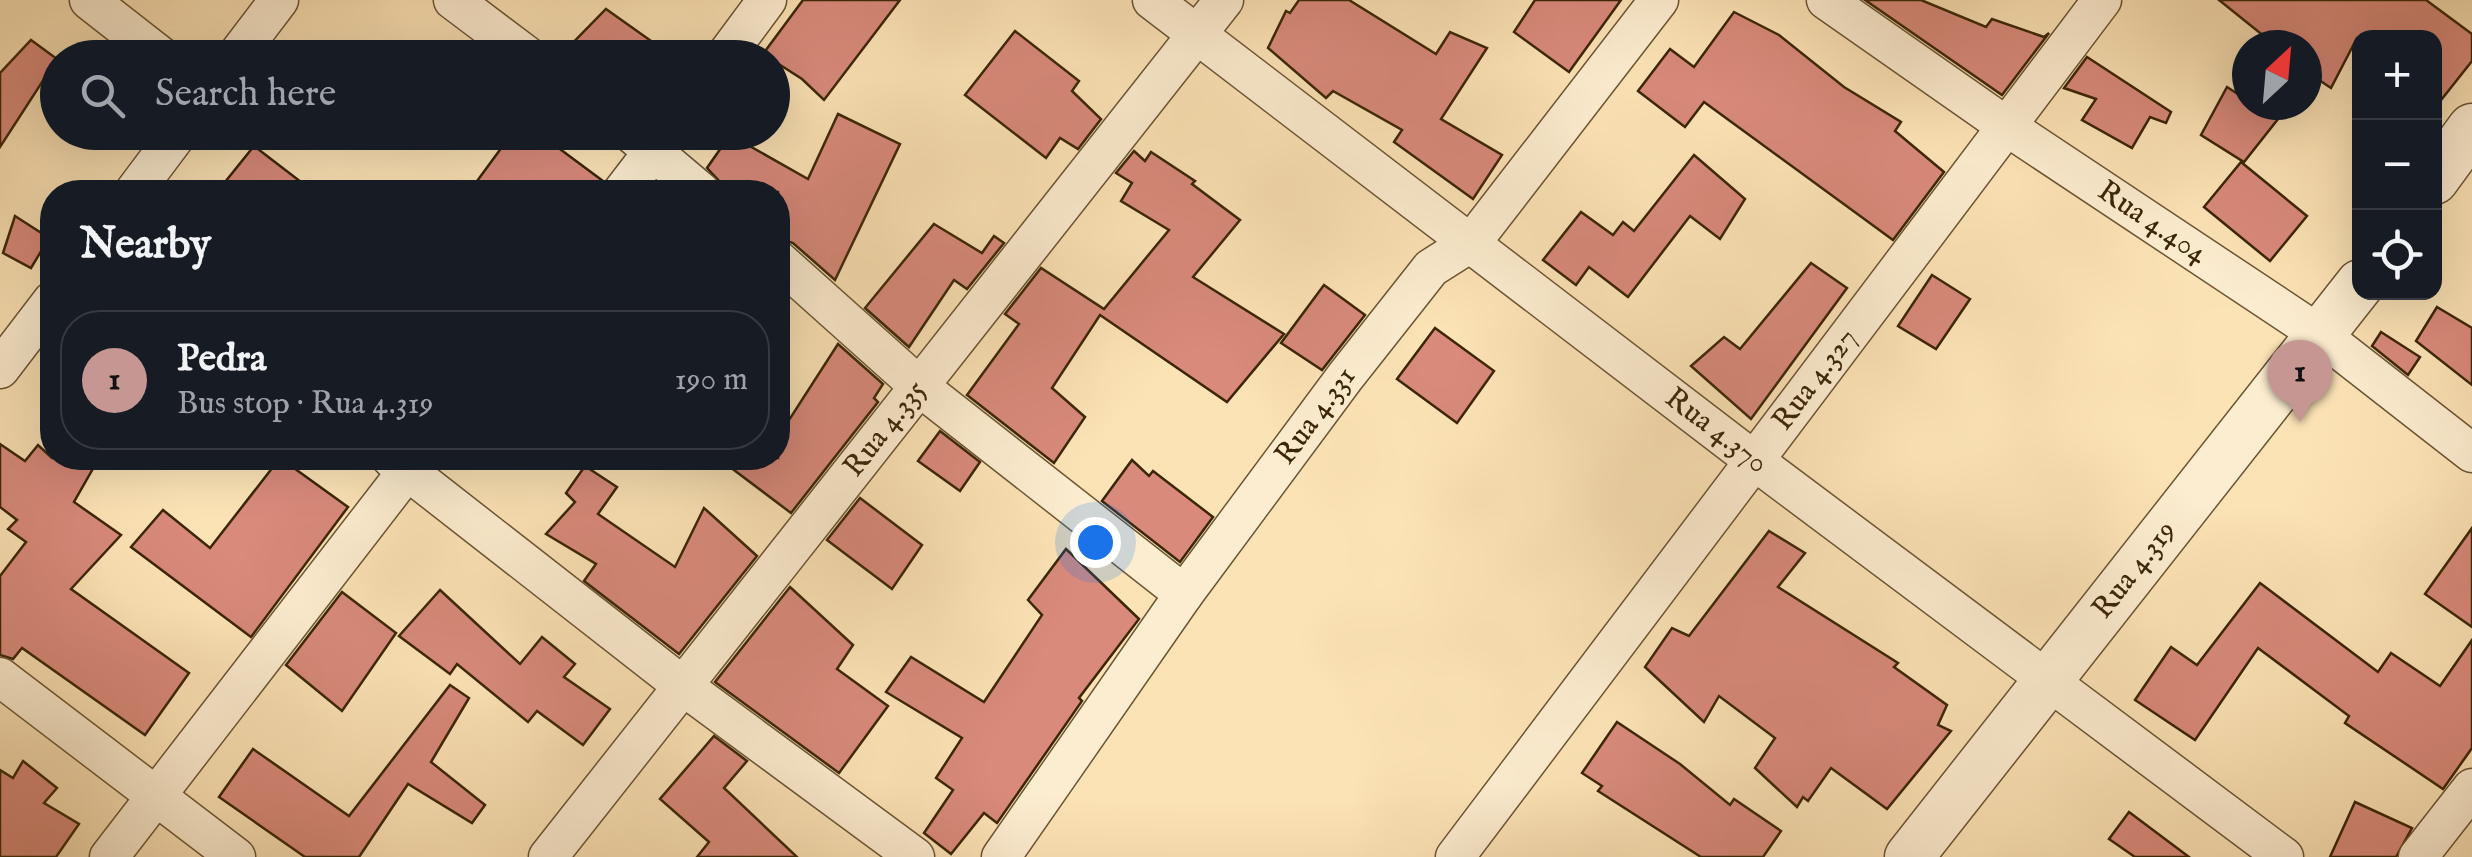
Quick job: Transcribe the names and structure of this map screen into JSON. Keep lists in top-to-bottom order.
{
  "streets": {
    "street": [
      "Rua 4.404",
      "Rua 4.327",
      "Rua 4.331",
      "Rua 4.335",
      "Rua 4.370",
      "Rua 4.319"
    ]
  },
  "crossings": [
    ["Rua 4.404", "Rua 4.327"],
    ["Rua 4.404", "Rua 4.319"],
    ["Rua 4.327", "Rua 4.370"],
    ["Rua 4.331", "Rua 4.370"],
    ["Rua 4.335", "Rua 4.370"],
    ["Rua 4.370", "Rua 4.319"]
  ],
  "north": "top right",
  "page": {
    "map_buttons": ["+", "−"],
    "search": "Search here",
    "heading": "Nearby",
    "list": [
      {
        "mark": "1",
        "name": "Pedra",
        "note": "Bus stop · Rua 4.319",
        "value": "190 m"
      }
    ],
    "pins": "1"
  }
}
